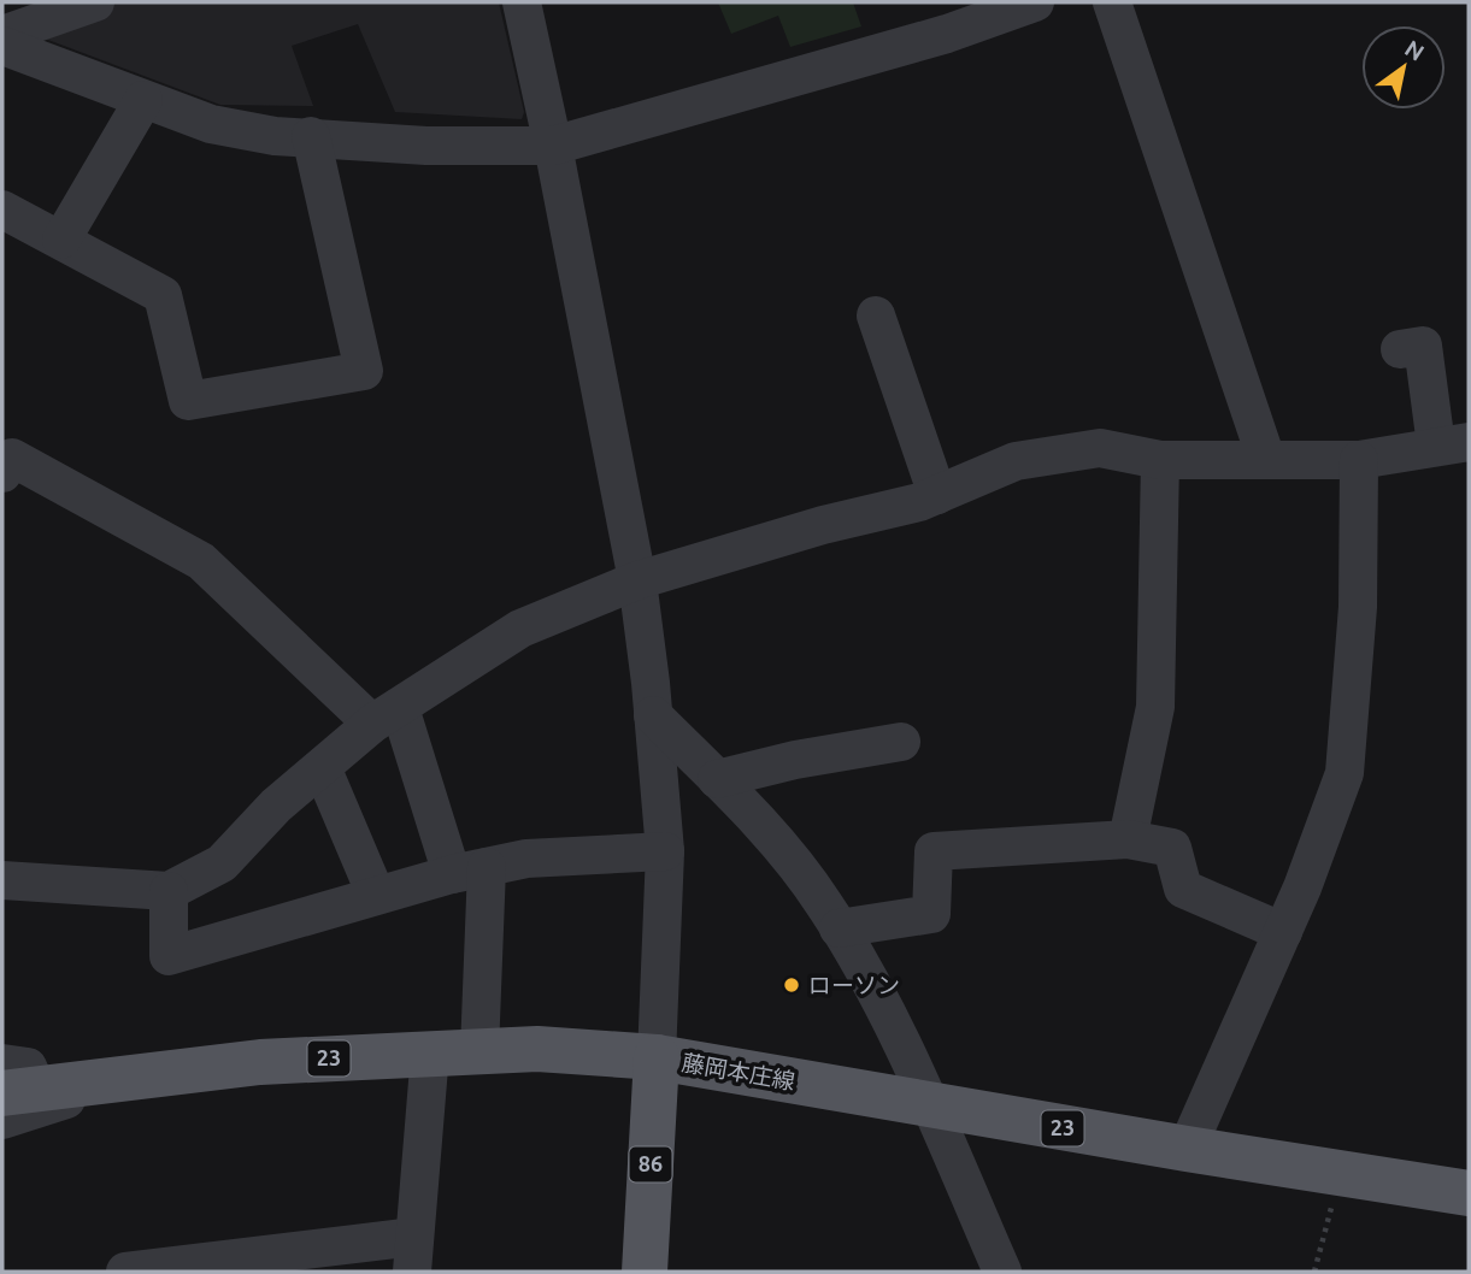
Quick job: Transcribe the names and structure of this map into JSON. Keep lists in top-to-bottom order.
{
  "streets": {
    "main road": ["23", "藤岡本庄線", "86"]
  },
  "crossings": [
    ["藤岡本庄線", "86"]
  ],
  "places": ["ローソン"],
  "north": "top right"
}
